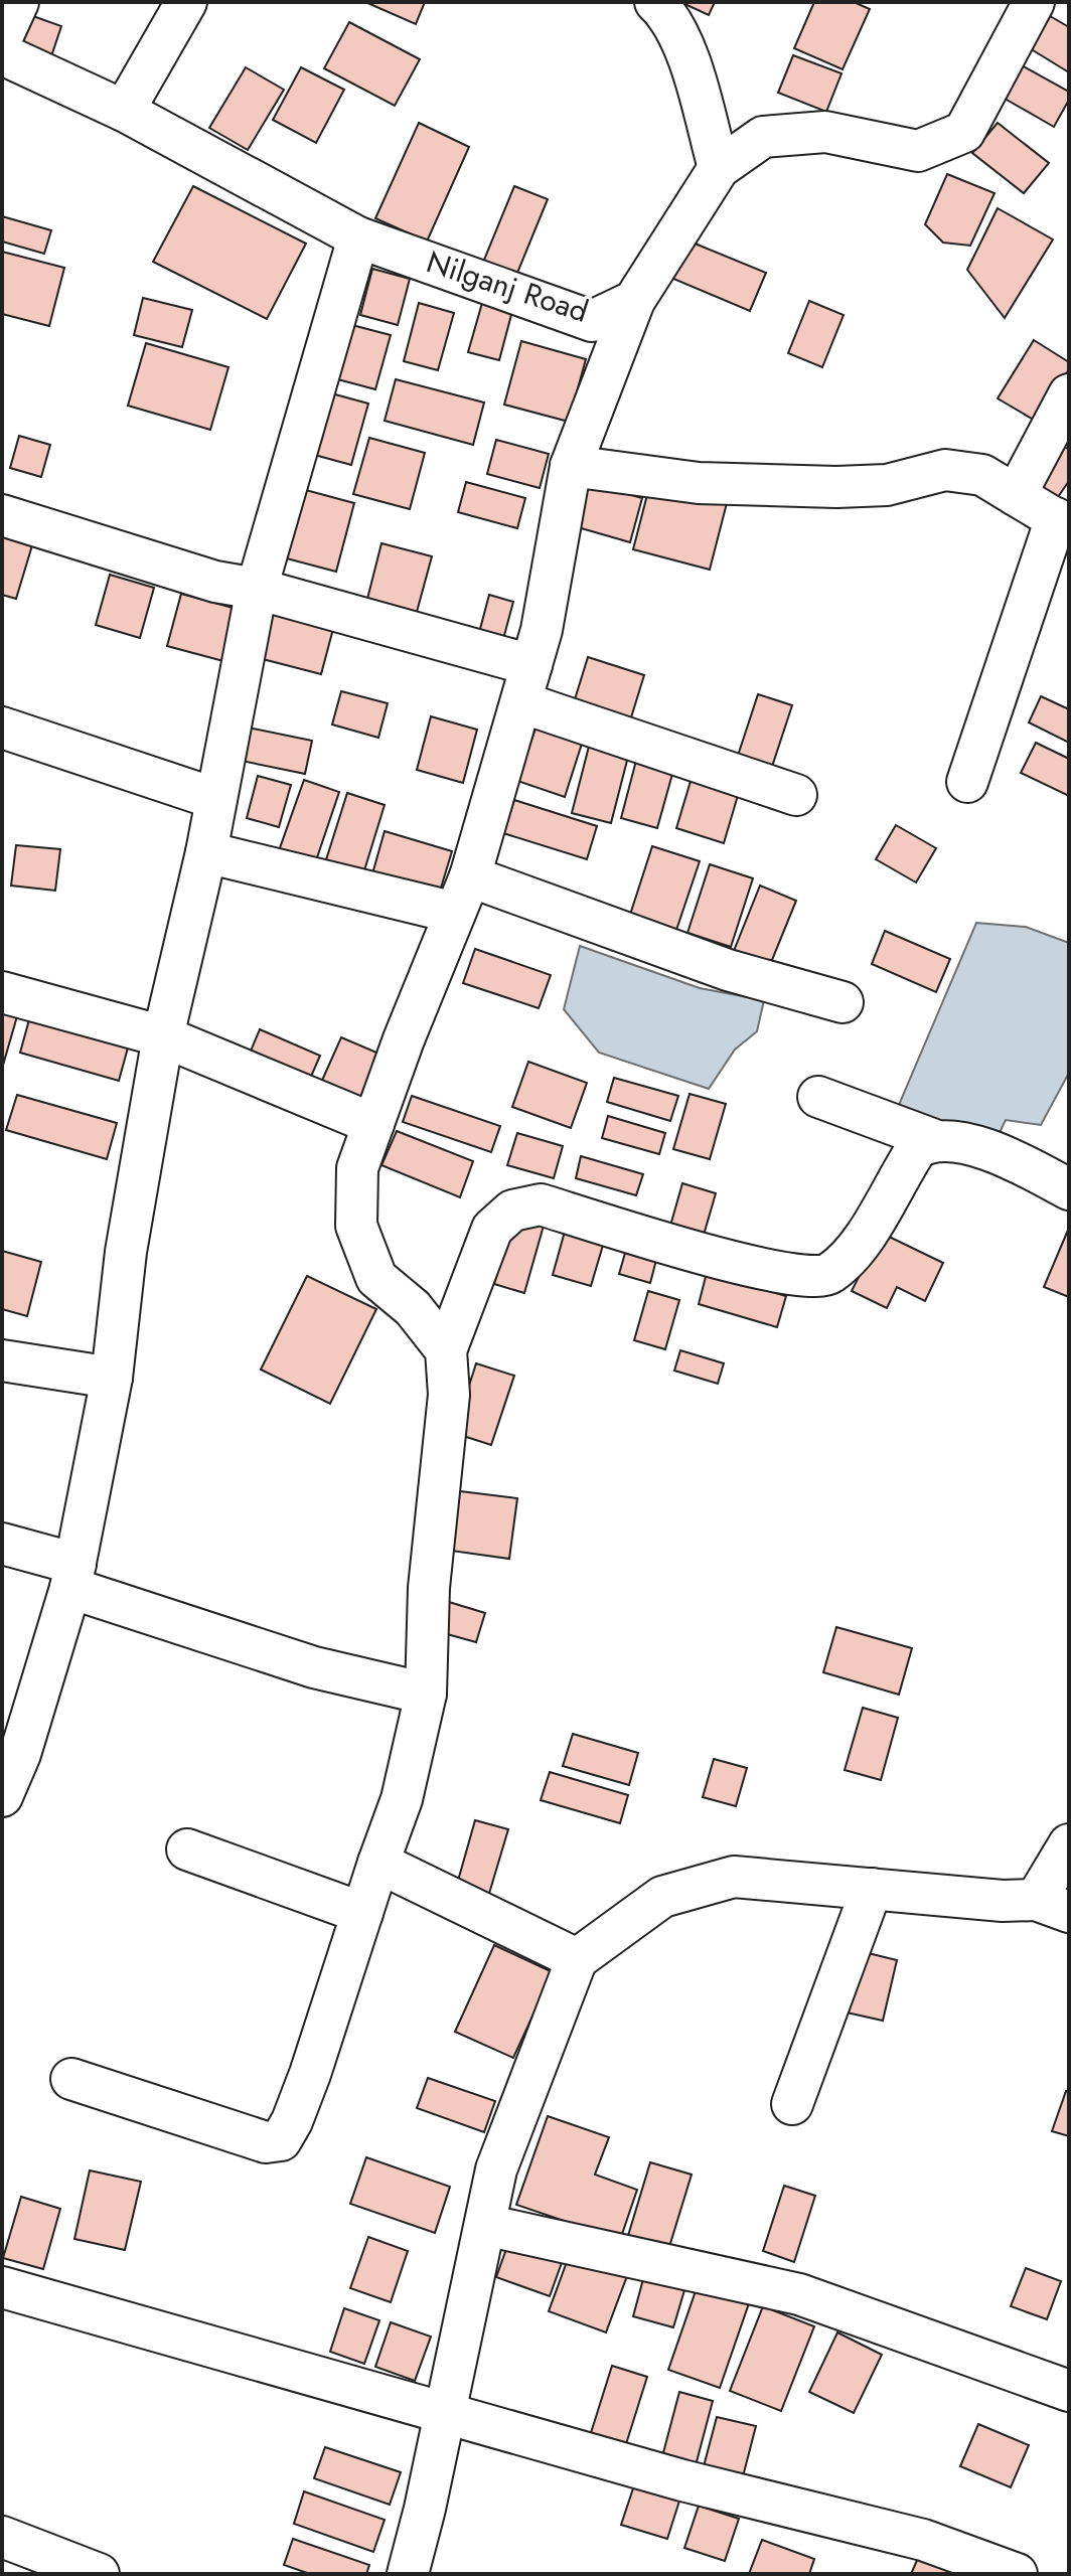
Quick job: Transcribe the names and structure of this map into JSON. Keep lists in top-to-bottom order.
{
  "streets": {
    "street": ["Nilganj Road"]
  }
}
